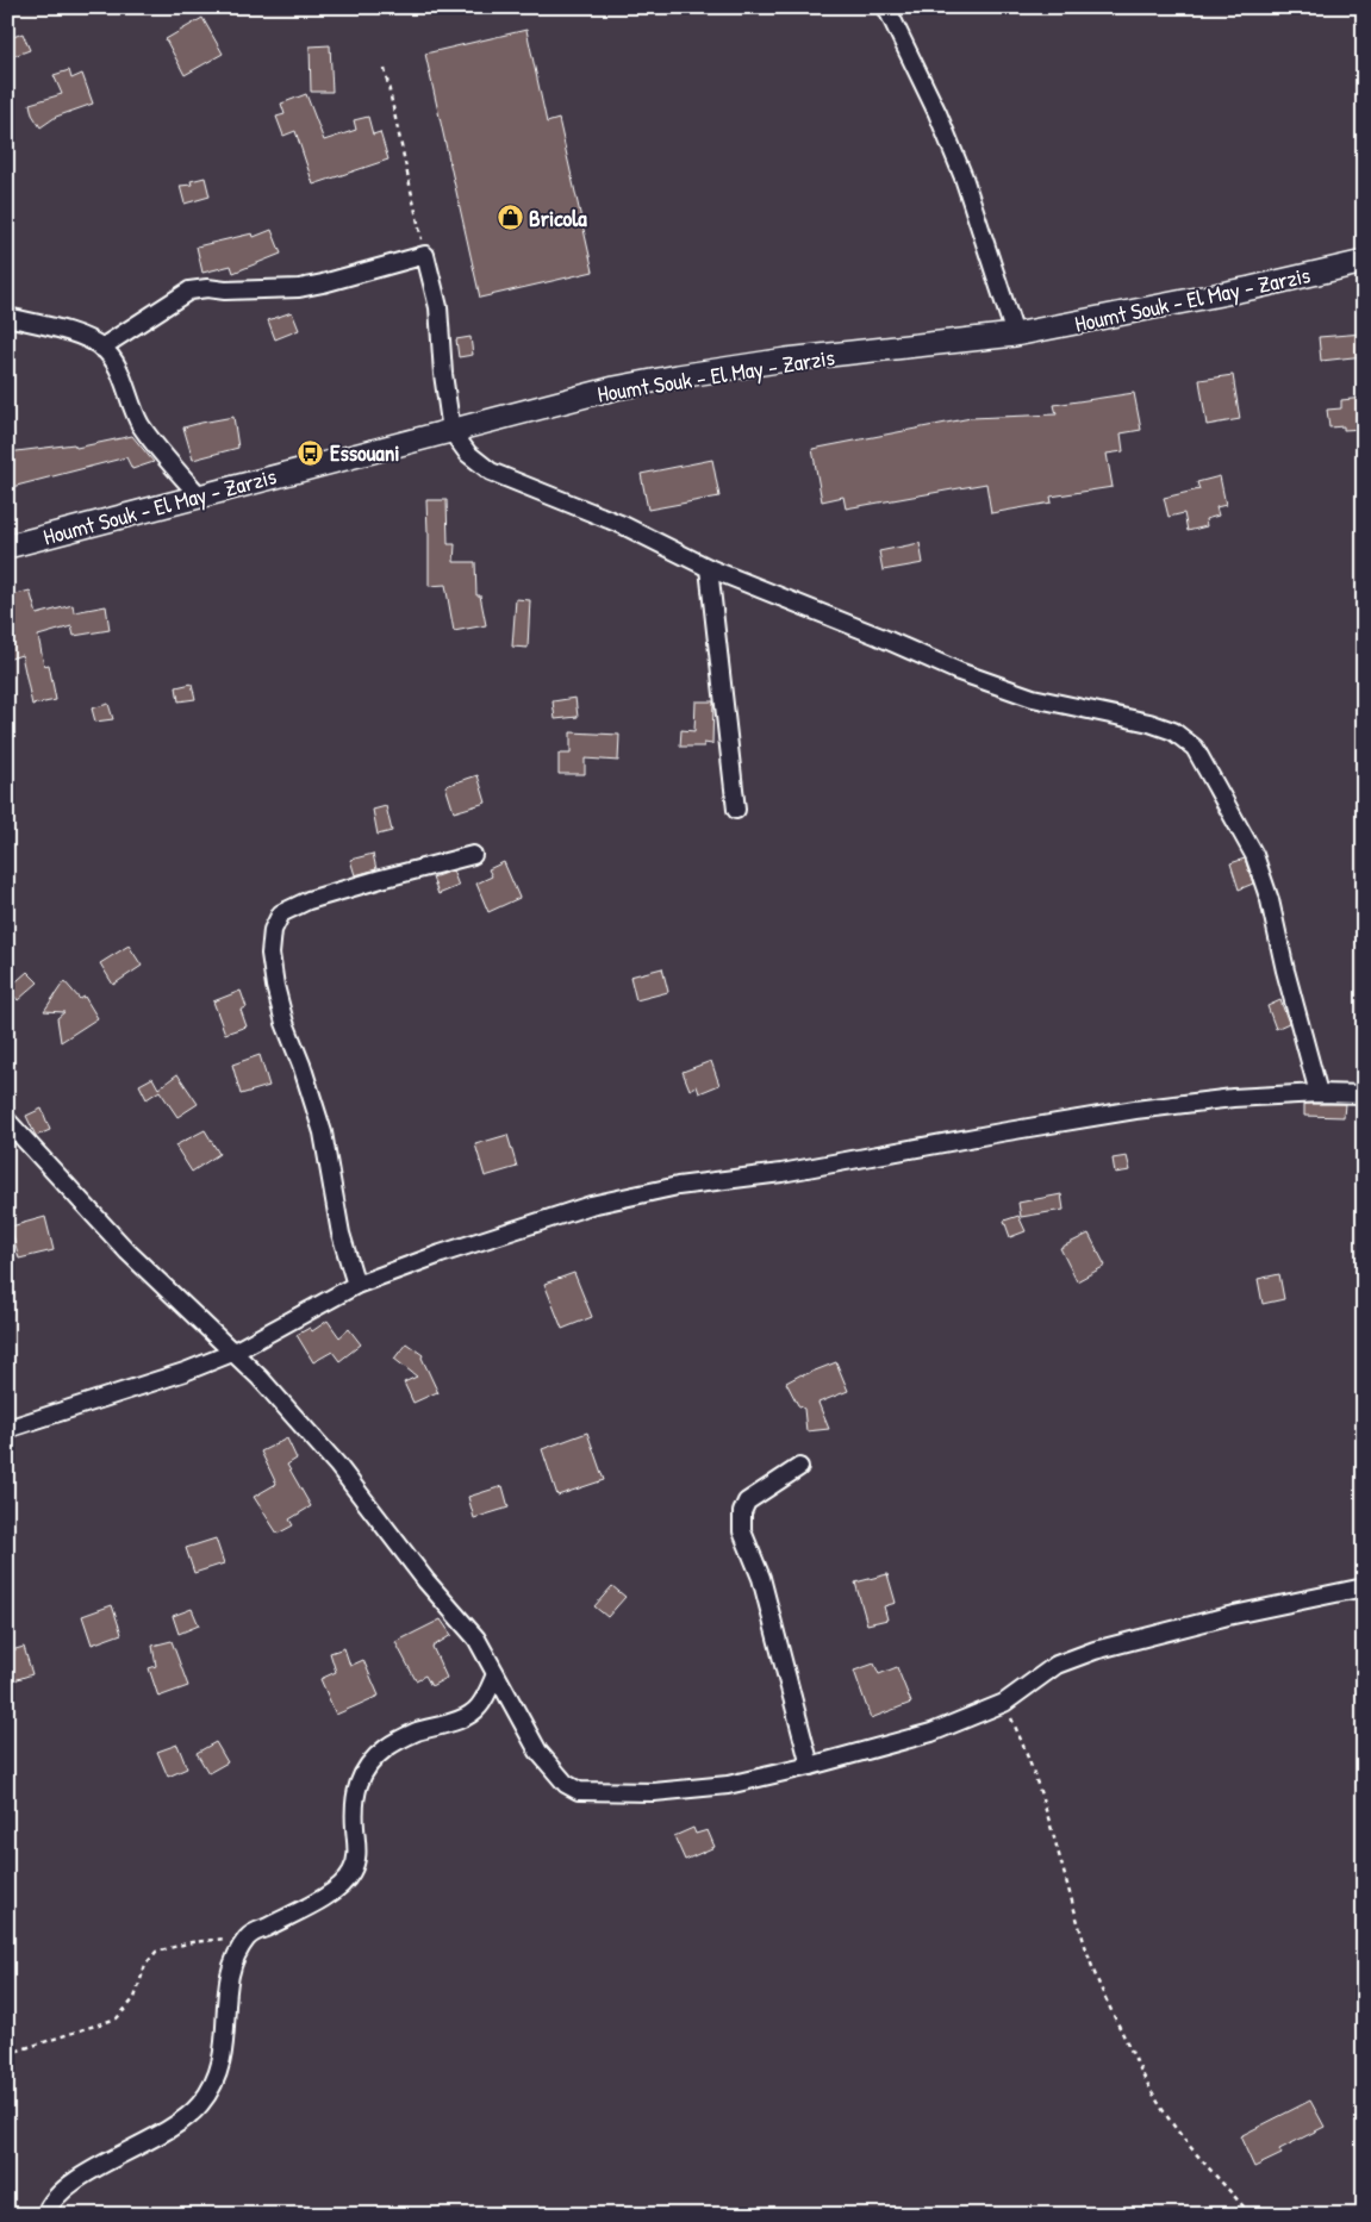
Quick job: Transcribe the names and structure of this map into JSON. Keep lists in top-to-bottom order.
{
  "streets": {
    "main road": ["Houmt Souk - El May - Zarzis"]
  },
  "places": {
    "shop": ["Bricola"],
    "bus stop": ["Essouani"]
  }
}
